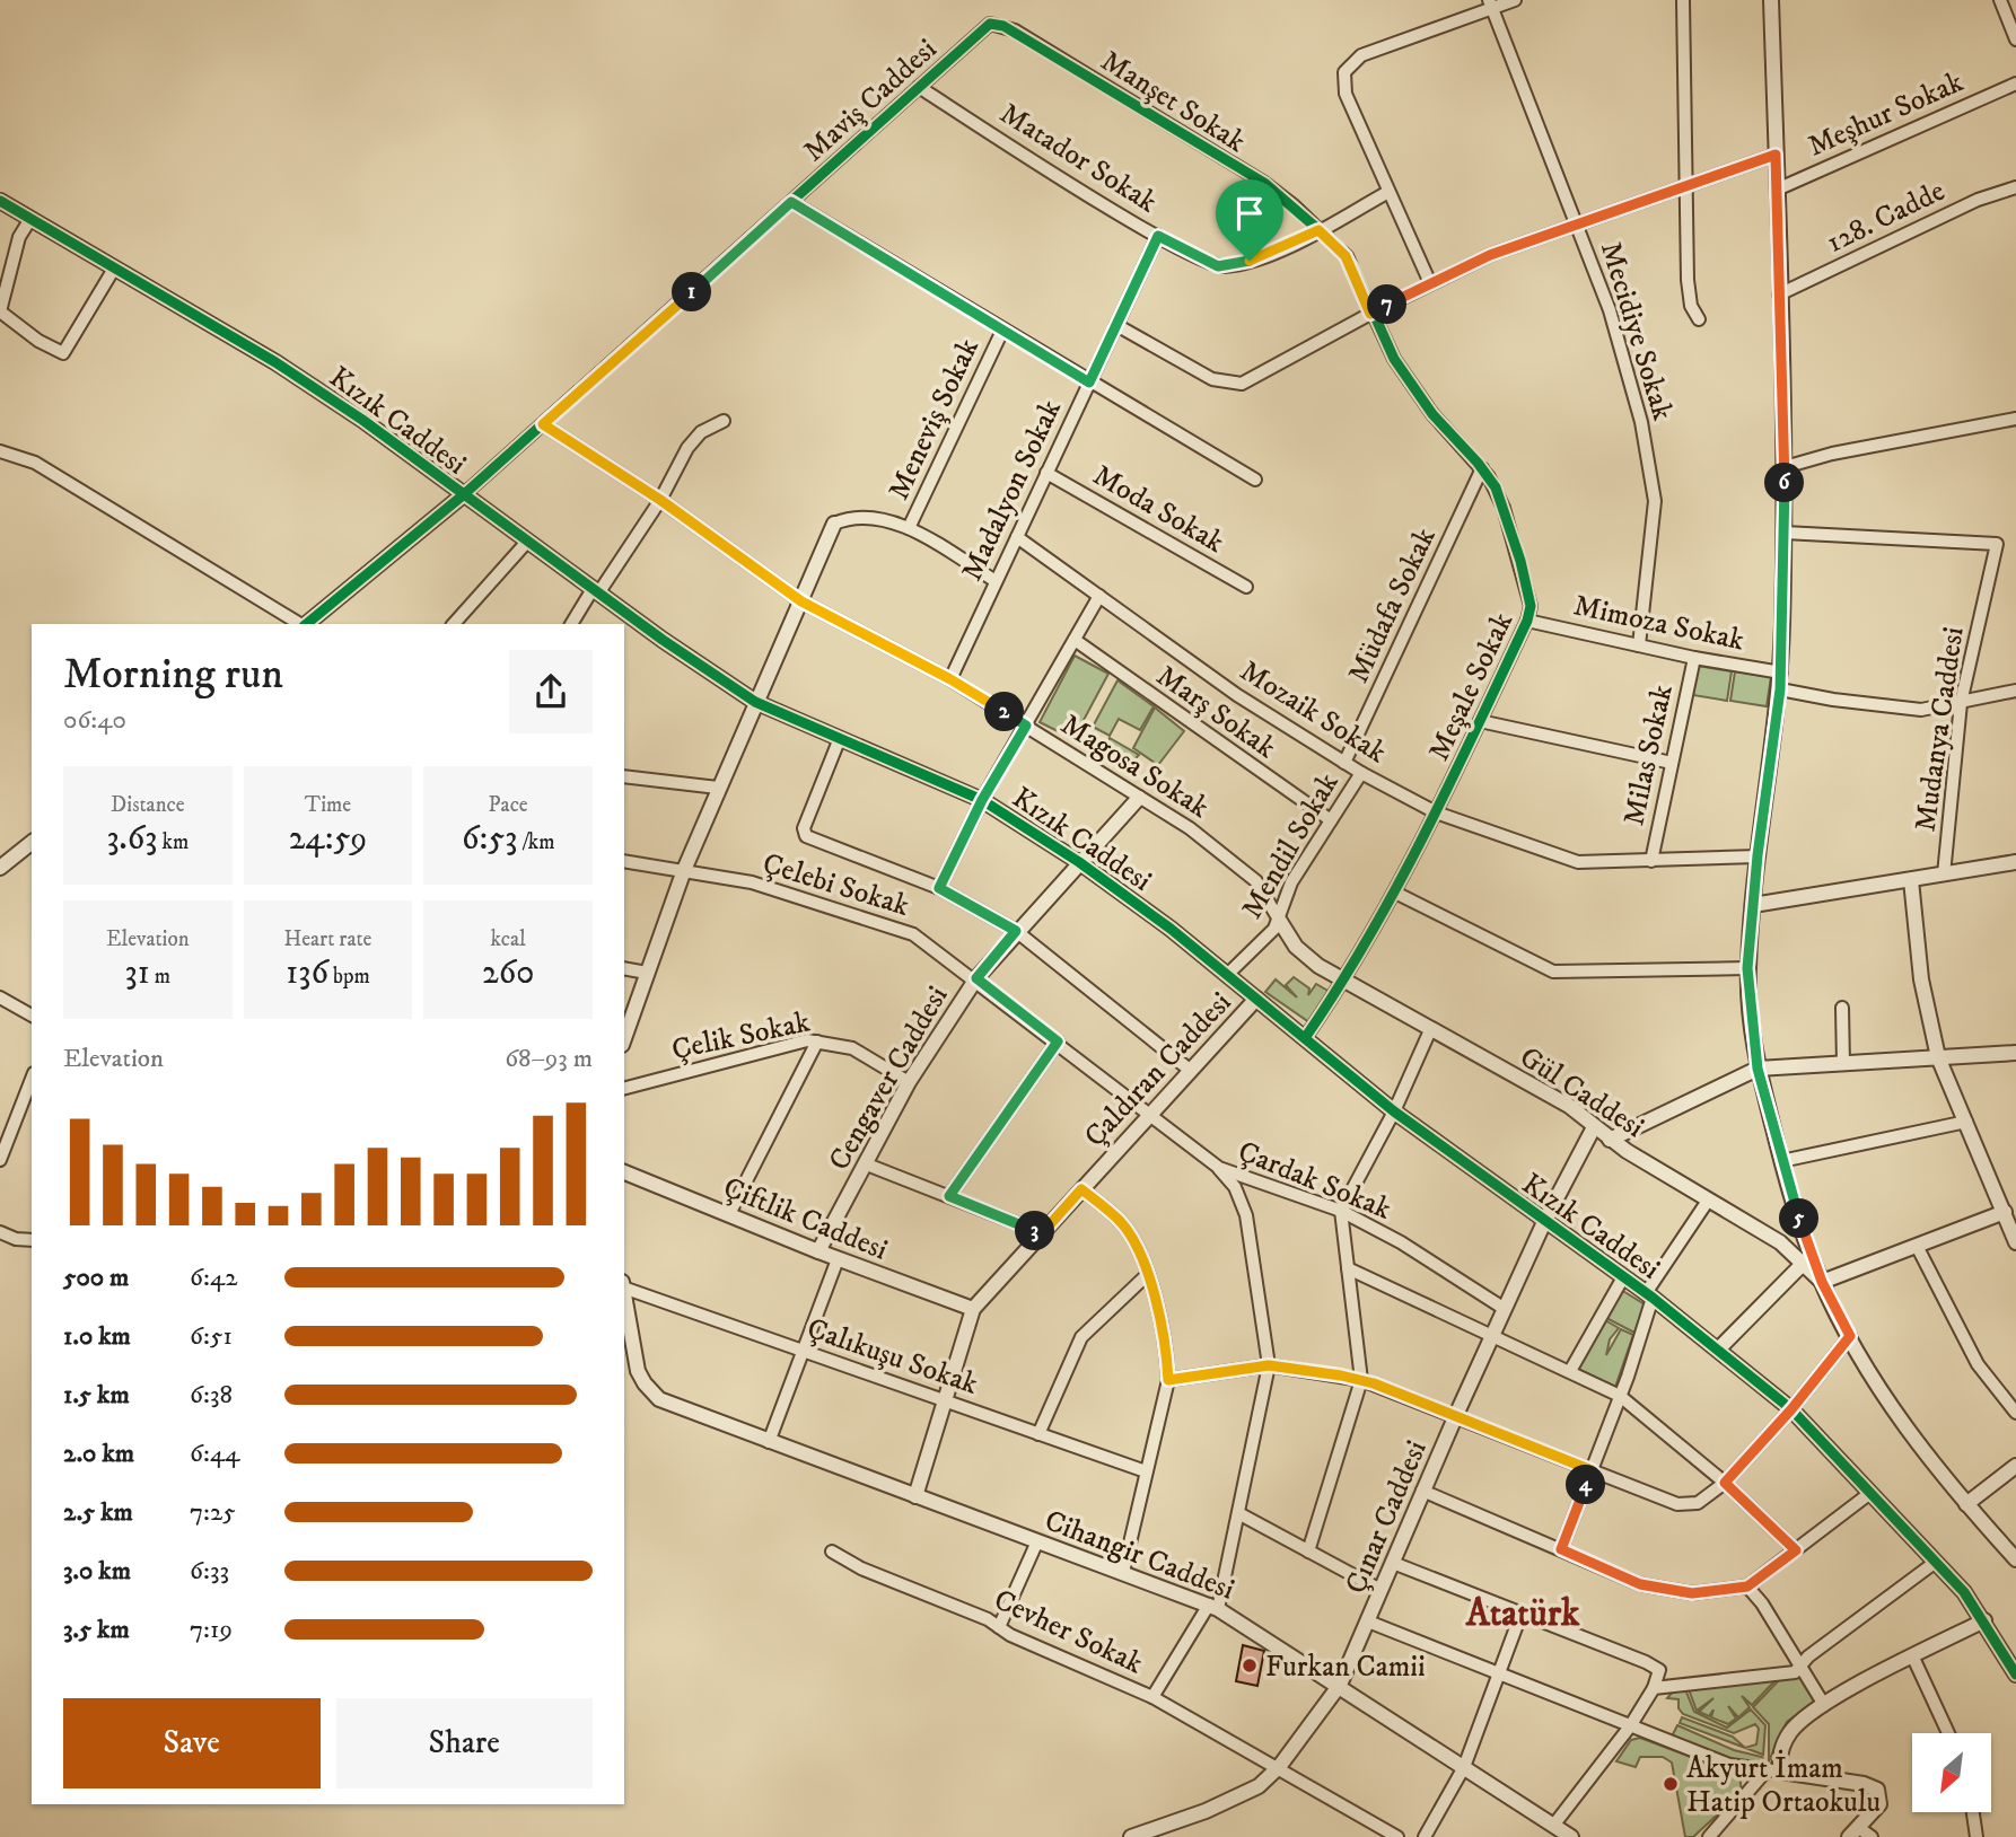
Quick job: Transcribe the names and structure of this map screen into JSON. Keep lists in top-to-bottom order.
{
  "streets": {
    "street": [
      "Maviş Caddesi",
      "Manşet Sokak",
      "Meşhur Sokak",
      "Matador Sokak",
      "128. Cadde",
      "Mecidiye Sokak",
      "Meneviş Sokak",
      "Kızık Caddesi",
      "Madalyon Sokak",
      "Moda Sokak",
      "Müdafa Sokak",
      "Mimoza Sokak",
      "Meşale Sokak",
      "Marş Sokak",
      "Mozaik Sokak",
      "Mudanya Caddesi",
      "Milas Sokak",
      "Magosa Sokak",
      "Mendil Sokak",
      "Çelebi Sokak",
      "Çelik Sokak",
      "Çaldıran Caddesi",
      "Cengaver Caddesi",
      "Gül Caddesi",
      "Çardak Sokak",
      "Çiftlik Caddesi",
      "Çalıkuşu Sokak",
      "Çınar Caddesi",
      "Cihangir Caddesi",
      "Cevher Sokak"
    ]
  },
  "crossings": [
    ["Maviş Caddesi", "Manşet Sokak"],
    ["Maviş Caddesi", "Matador Sokak"],
    ["Maviş Caddesi", "Kızık Caddesi"],
    ["Maviş Caddesi", "Magosa Sokak"],
    ["Manşet Sokak", "Matador Sokak"],
    ["Manşet Sokak", "Meşale Sokak"],
    ["Matador Sokak", "Madalyon Sokak"],
    ["Mecidiye Sokak", "Mimoza Sokak"],
    ["Kızık Caddesi", "Meşale Sokak"],
    ["Kızık Caddesi", "Mendil Sokak"],
    ["Kızık Caddesi", "Çaldıran Caddesi"],
    ["Kızık Caddesi", "Cengaver Caddesi"],
    ["Kızık Caddesi", "Çınar Caddesi"],
    ["Madalyon Sokak", "Moda Sokak"],
    ["Madalyon Sokak", "Mozaik Sokak"],
    ["Madalyon Sokak", "Magosa Sokak"],
    ["Müdafa Sokak", "Meşale Sokak"],
    ["Müdafa Sokak", "Mozaik Sokak"],
    ["Mimoza Sokak", "Meşale Sokak"],
    ["Mimoza Sokak", "Milas Sokak"],
    ["Meşale Sokak", "Mozaik Sokak"],
    ["Meşale Sokak", "Gül Caddesi"],
    ["Marş Sokak", "Mendil Sokak"],
    ["Mozaik Sokak", "Milas Sokak"],
    ["Mozaik Sokak", "Mendil Sokak"],
    ["Magosa Sokak", "Mendil Sokak"],
    ["Magosa Sokak", "Cengaver Caddesi"],
    ["Magosa Sokak", "Gül Caddesi"],
    ["Mendil Sokak", "Gül Caddesi"],
    ["Çelebi Sokak", "Çaldıran Caddesi"],
    ["Çelebi Sokak", "Cengaver Caddesi"],
    ["Çelebi Sokak", "Çardak Sokak"],
    ["Çelik Sokak", "Cengaver Caddesi"],
    ["Çaldıran Caddesi", "Çardak Sokak"],
    ["Çaldıran Caddesi", "Çiftlik Caddesi"],
    ["Çaldıran Caddesi", "Çalıkuşu Sokak"],
    ["Çaldıran Caddesi", "Cihangir Caddesi"],
    ["Cengaver Caddesi", "Çiftlik Caddesi"],
    ["Gül Caddesi", "Çınar Caddesi"],
    ["Çardak Sokak", "Çınar Caddesi"],
    ["Çınar Caddesi", "Cihangir Caddesi"],
    ["Çınar Caddesi", "Cevher Sokak"]
  ],
  "districts": ["Atatürk"],
  "places": ["Furkan Camii", "Akyurt İmam Hatip Ortaokulu"],
  "north": "bottom left",
  "page": {
    "pins": [
      "1",
      "7",
      "6",
      "2",
      "5",
      "3",
      "4"
    ],
    "heading": ["Morning run", "06:40"],
    "stats": [
      ["Distance", "3.63 km"],
      ["Time", "24:59"],
      ["Pace", "6:53 /km"],
      ["Elevation", "31 m"],
      ["Heart rate", "136 bpm"],
      ["kcal", "260"]
    ],
    "chart": ["Elevation", "68–93 m"],
    "list": [
      {
        "name": "500 m",
        "note": "6:42"
      },
      {
        "name": "1.0 km",
        "note": "6:51"
      },
      {
        "name": "1.5 km",
        "note": "6:38"
      },
      {
        "name": "2.0 km",
        "note": "6:44"
      },
      {
        "name": "2.5 km",
        "note": "7:25"
      },
      {
        "name": "3.0 km",
        "note": "6:33"
      },
      {
        "name": "3.5 km",
        "note": "7:19"
      }
    ],
    "buttons": ["Save", "Share"]
  }
}
